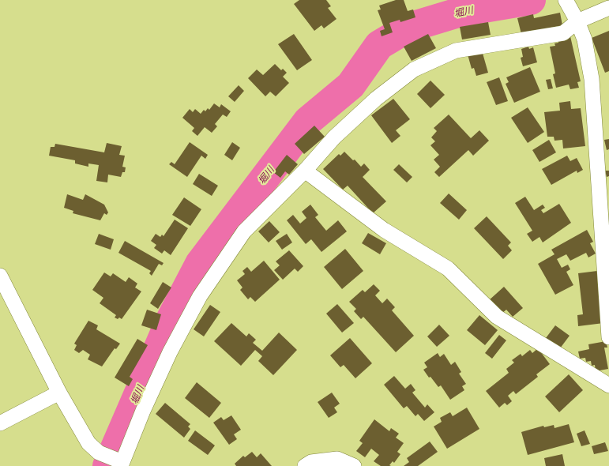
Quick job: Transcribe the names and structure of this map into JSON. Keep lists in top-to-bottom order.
{
  "water": ["堀川"]
}
